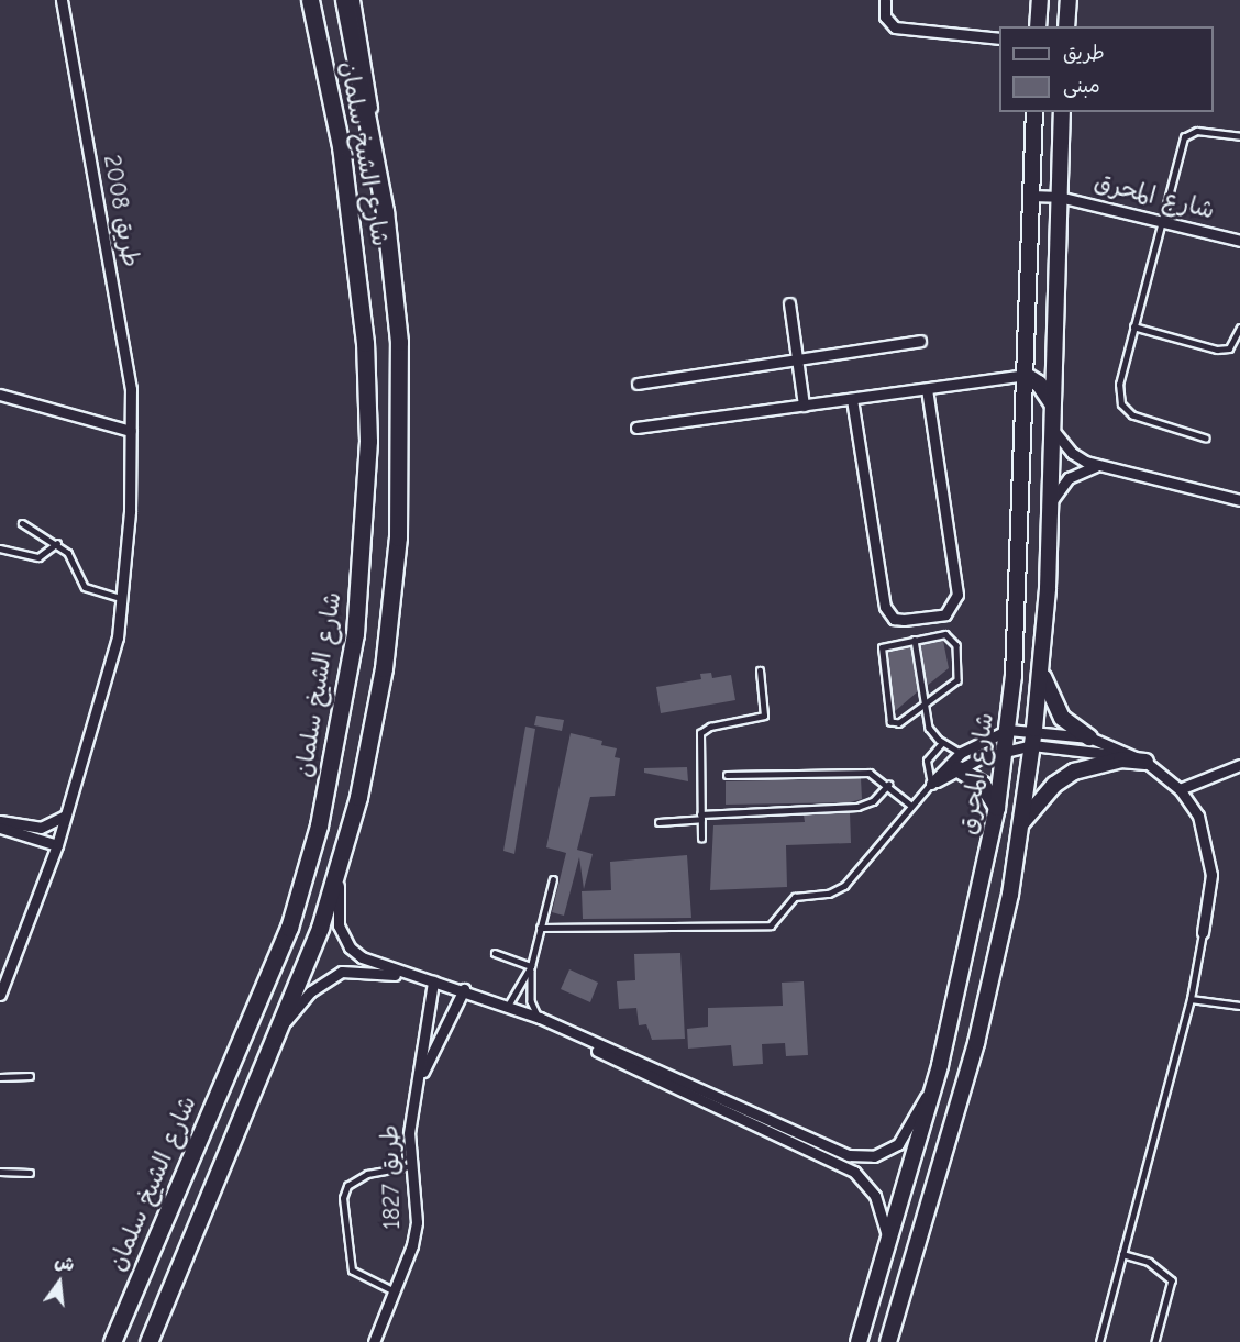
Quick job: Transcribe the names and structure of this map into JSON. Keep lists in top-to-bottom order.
{
  "streets": {
    "main road": ["شارع الشيخ سلمان", "شارع المحرق"],
    "street": ["طريق 2008", "طريق 1827"]
  },
  "legend": ["طريق", "مبنى"],
  "north": "top"
}
